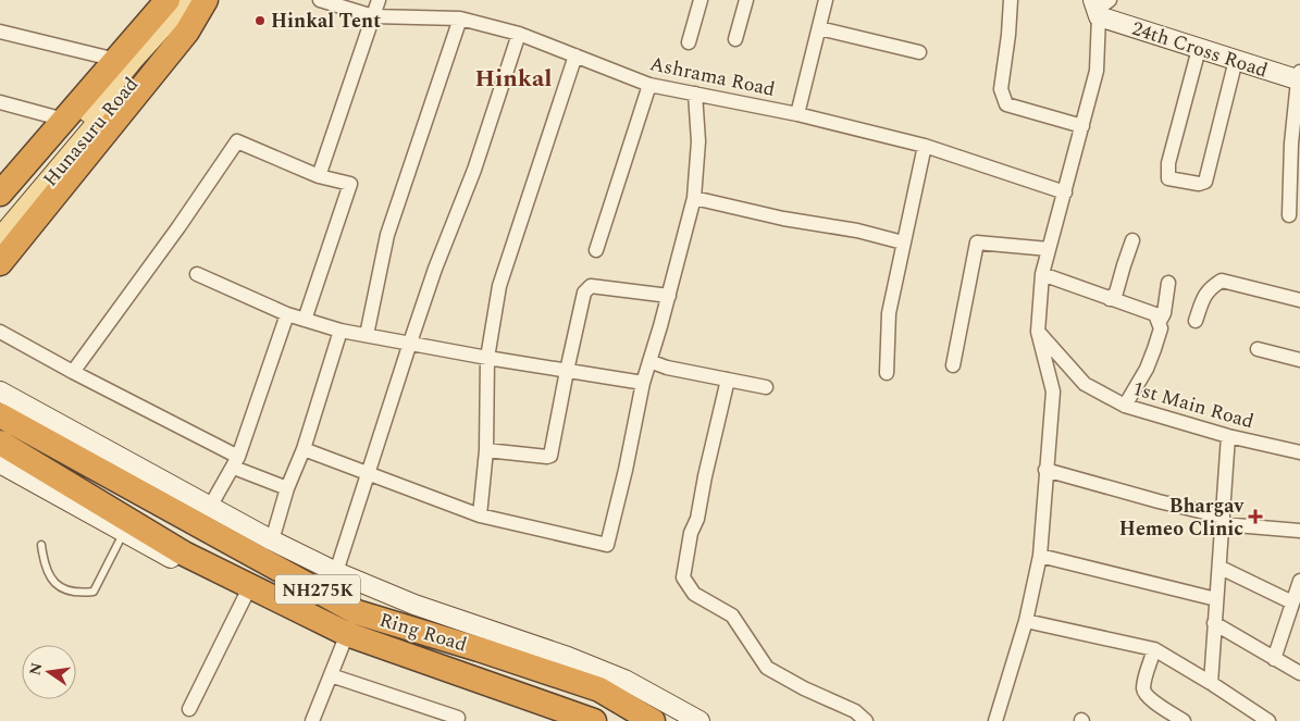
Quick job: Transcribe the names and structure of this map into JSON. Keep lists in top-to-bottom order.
{
  "streets": {
    "highway": ["NH275K", "Ring Road"],
    "main road": ["Hunasuru Road"],
    "street": ["24th Cross Road", "Ashrama Road", "1st Main Road"]
  },
  "districts": ["Hinkal"],
  "places": {
    "other": ["Hinkal Tent"],
    "health": ["Bhargav Hemeo Clinic"]
  },
  "north": "left"
}
